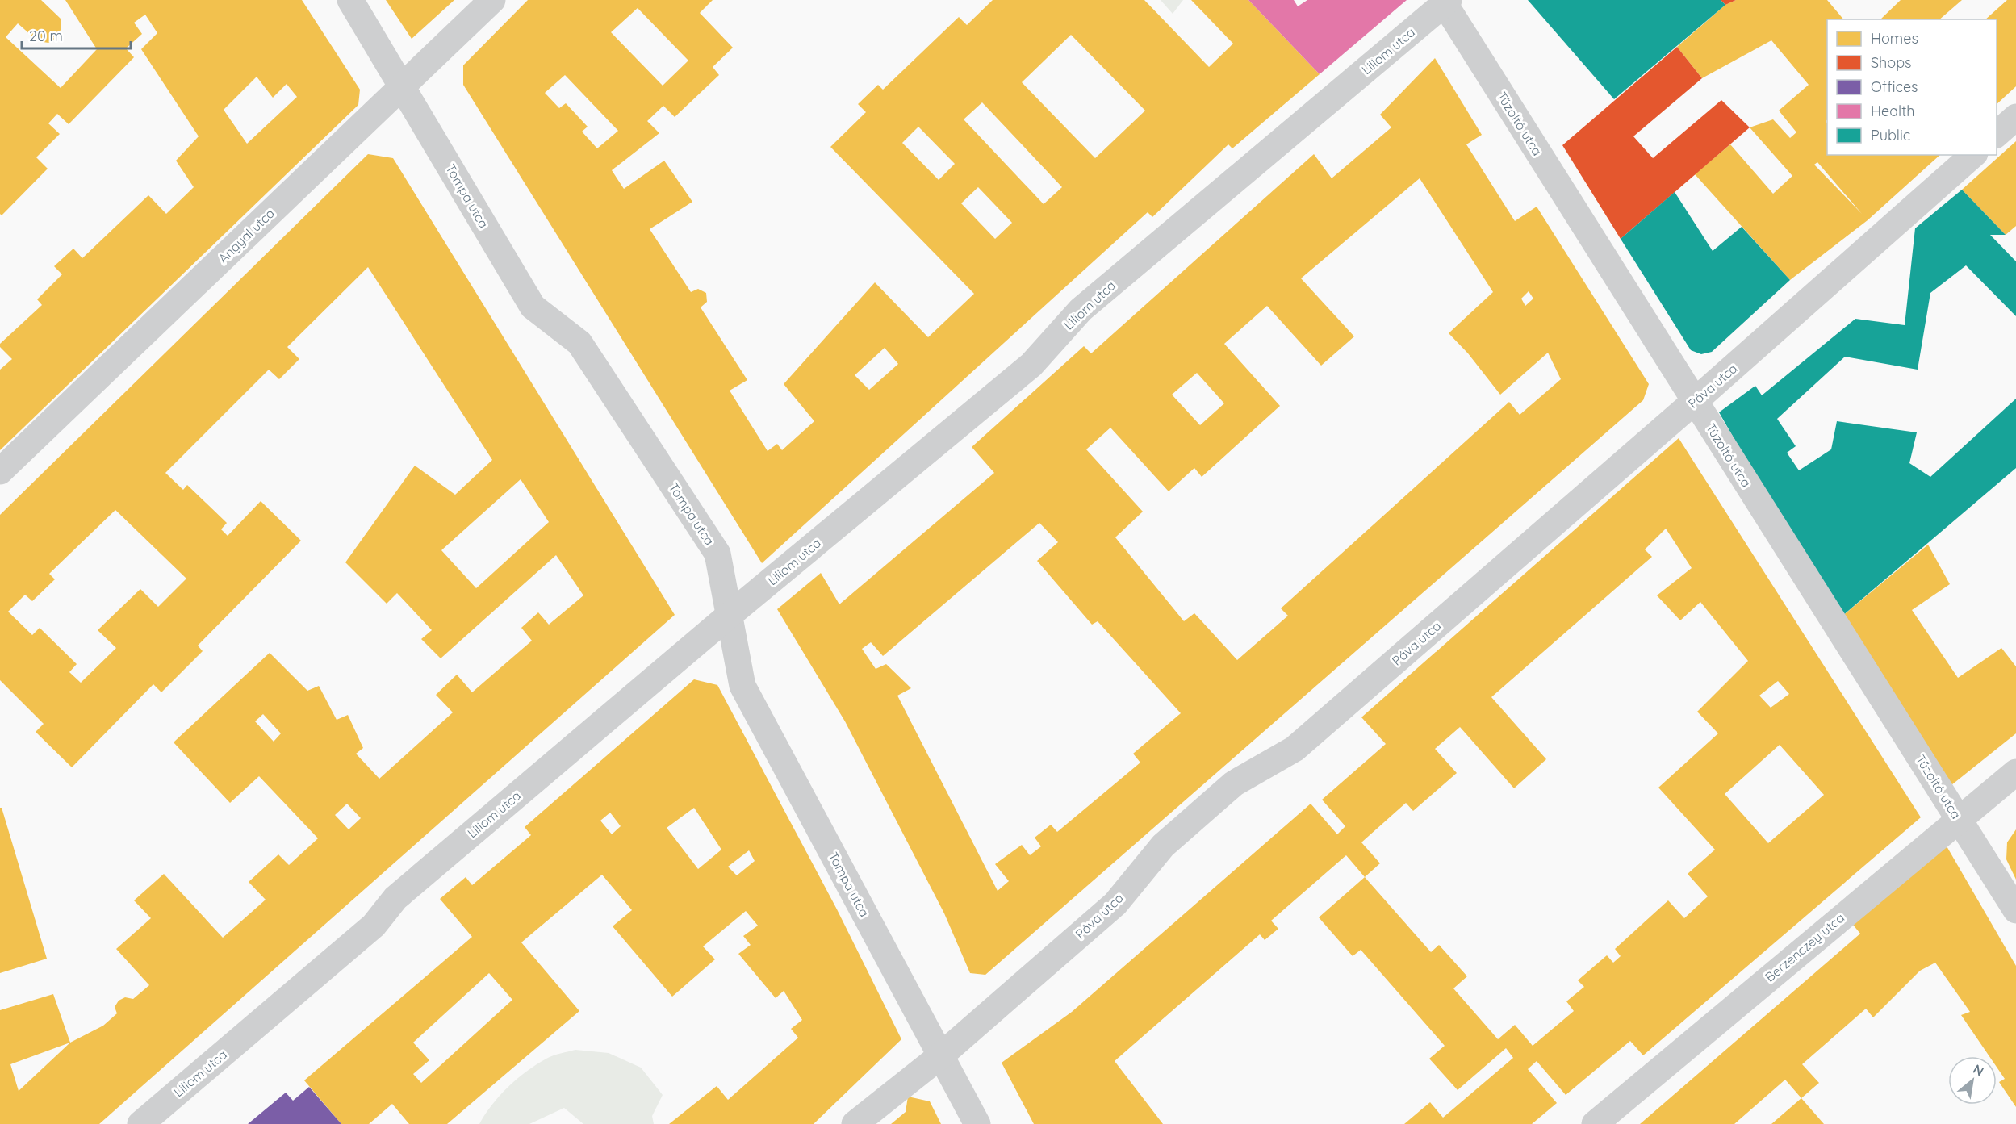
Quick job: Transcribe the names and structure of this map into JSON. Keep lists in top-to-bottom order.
{
  "streets": {
    "street": [
      "Liliom utca",
      "Tűzoltó utca",
      "Tompa utca",
      "Angyal utca",
      "Páva utca",
      "Berzenczey utca"
    ]
  },
  "crossings": [
    ["Liliom utca", "Tűzoltó utca"],
    ["Liliom utca", "Tompa utca"],
    ["Tűzoltó utca", "Páva utca"],
    ["Tűzoltó utca", "Berzenczey utca"],
    ["Tompa utca", "Angyal utca"],
    ["Tompa utca", "Páva utca"]
  ],
  "legend": [
    "Homes",
    "Shops",
    "Offices",
    "Health",
    "Public"
  ],
  "scale_bar": "20 m",
  "north": "top right"
}
